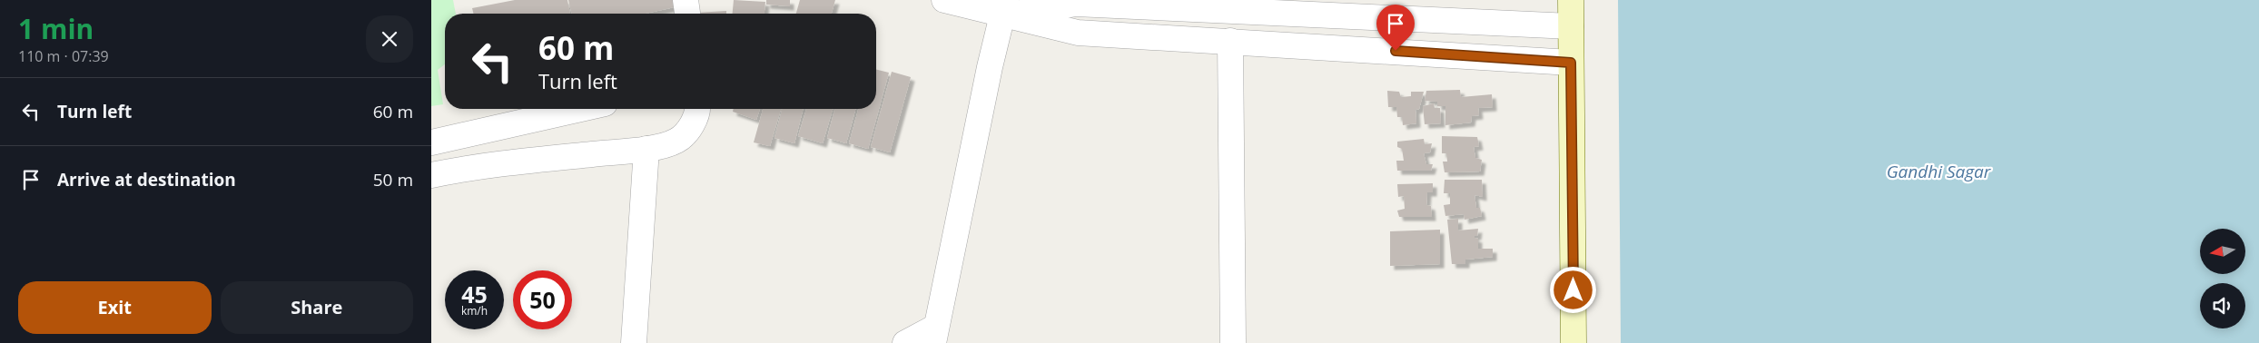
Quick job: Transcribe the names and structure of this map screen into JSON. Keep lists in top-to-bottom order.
{
  "water": ["Gandhi Sagar"],
  "north": "left",
  "page": {
    "heading": ["1 min", "110 m · 07:39"],
    "turn": ["60 m", "Turn left"],
    "list": [
      {
        "name": "Turn left",
        "value": "60 m"
      },
      {
        "name": "Arrive at destination",
        "value": "50 m"
      }
    ],
    "speed": "45 km/h",
    "limit": "50",
    "buttons": ["Exit", "Share"]
  }
}
